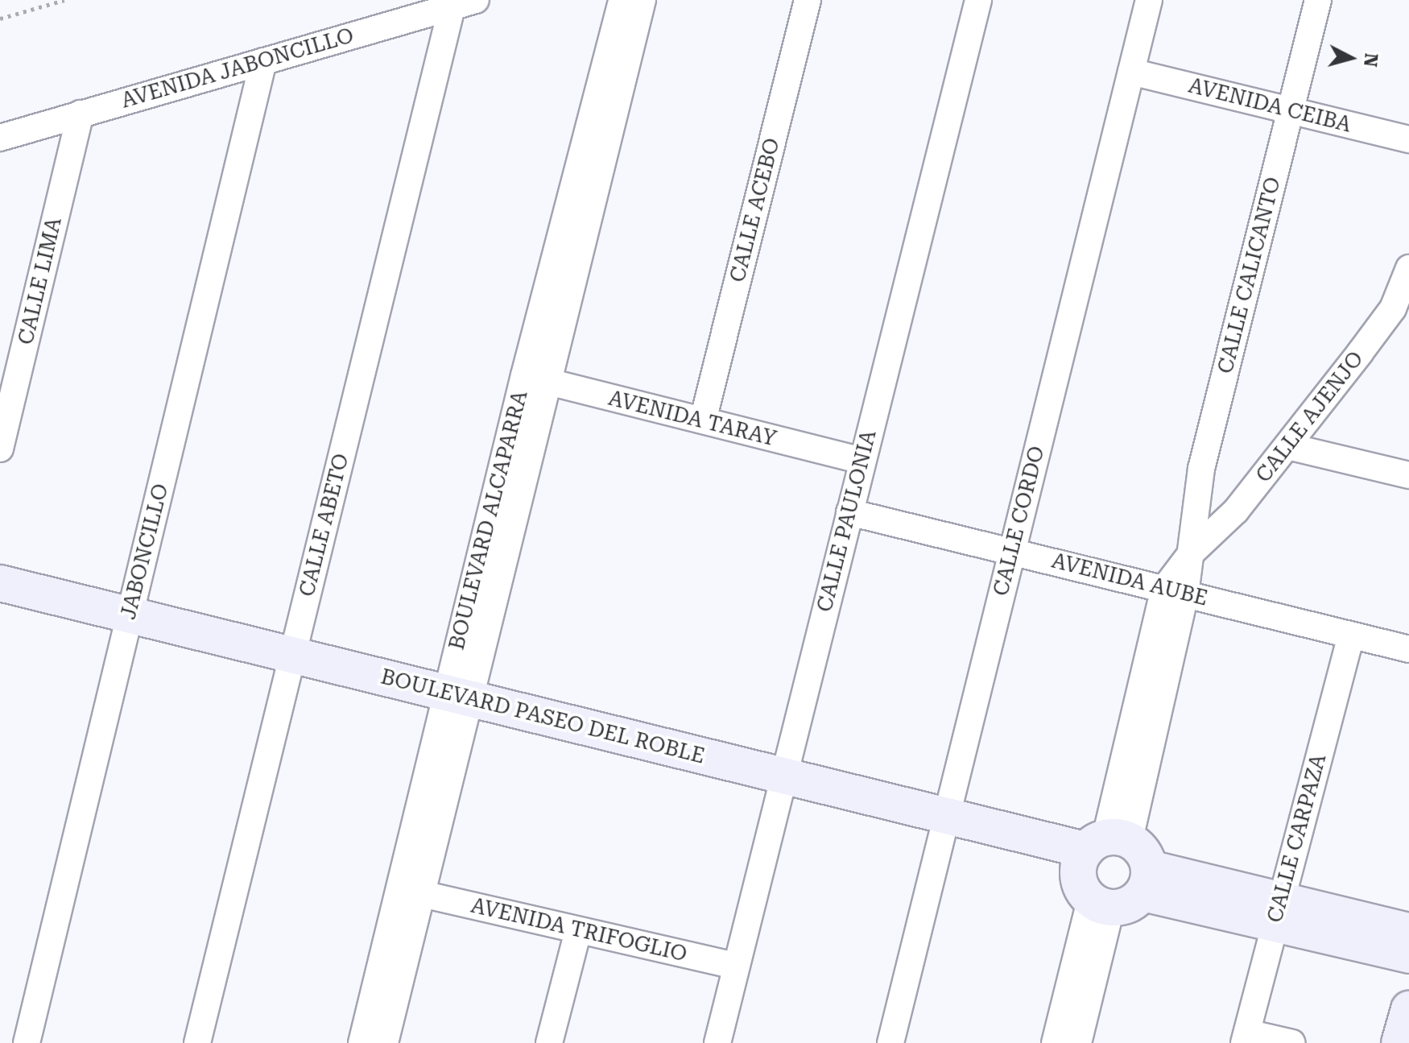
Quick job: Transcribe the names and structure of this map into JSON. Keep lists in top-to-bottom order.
{
  "streets": {
    "street": [
      "AVENIDA JABONCILLO",
      "AVENIDA CEIBA",
      "CALLE ACEBO",
      "CALLE CALICANTO",
      "CALLE LIMA",
      "CALLE AJENJO",
      "AVENIDA TARAY",
      "BOULEVARD ALCAPARRA",
      "CALLE PAULONIA",
      "CALLE CORDO",
      "CALLE ABETO",
      "JABONCILLO",
      "AVENIDA AUBE",
      "BOULEVARD PASEO DEL ROBLE",
      "CALLE CARPAZA",
      "AVENIDA TRIFOGLIO"
    ]
  },
  "crossings": [
    ["AVENIDA JABONCILLO", "CALLE LIMA"],
    ["AVENIDA JABONCILLO", "CALLE ABETO"],
    ["AVENIDA JABONCILLO", "JABONCILLO"],
    ["AVENIDA CEIBA", "CALLE CALICANTO"],
    ["AVENIDA CEIBA", "CALLE CORDO"],
    ["CALLE ACEBO", "AVENIDA TARAY"],
    ["CALLE CALICANTO", "CALLE AJENJO"],
    ["CALLE AJENJO", "AVENIDA AUBE"],
    ["CALLE AJENJO", "BOULEVARD PASEO DEL ROBLE"],
    ["AVENIDA TARAY", "BOULEVARD ALCAPARRA"],
    ["AVENIDA TARAY", "CALLE PAULONIA"],
    ["BOULEVARD ALCAPARRA", "BOULEVARD PASEO DEL ROBLE"],
    ["BOULEVARD ALCAPARRA", "AVENIDA TRIFOGLIO"],
    ["CALLE PAULONIA", "AVENIDA AUBE"],
    ["CALLE PAULONIA", "BOULEVARD PASEO DEL ROBLE"],
    ["CALLE PAULONIA", "AVENIDA TRIFOGLIO"],
    ["CALLE CORDO", "AVENIDA AUBE"],
    ["CALLE CORDO", "BOULEVARD PASEO DEL ROBLE"],
    ["CALLE ABETO", "BOULEVARD PASEO DEL ROBLE"],
    ["JABONCILLO", "BOULEVARD PASEO DEL ROBLE"],
    ["AVENIDA AUBE", "CALLE CARPAZA"]
  ],
  "north": "right"
}
